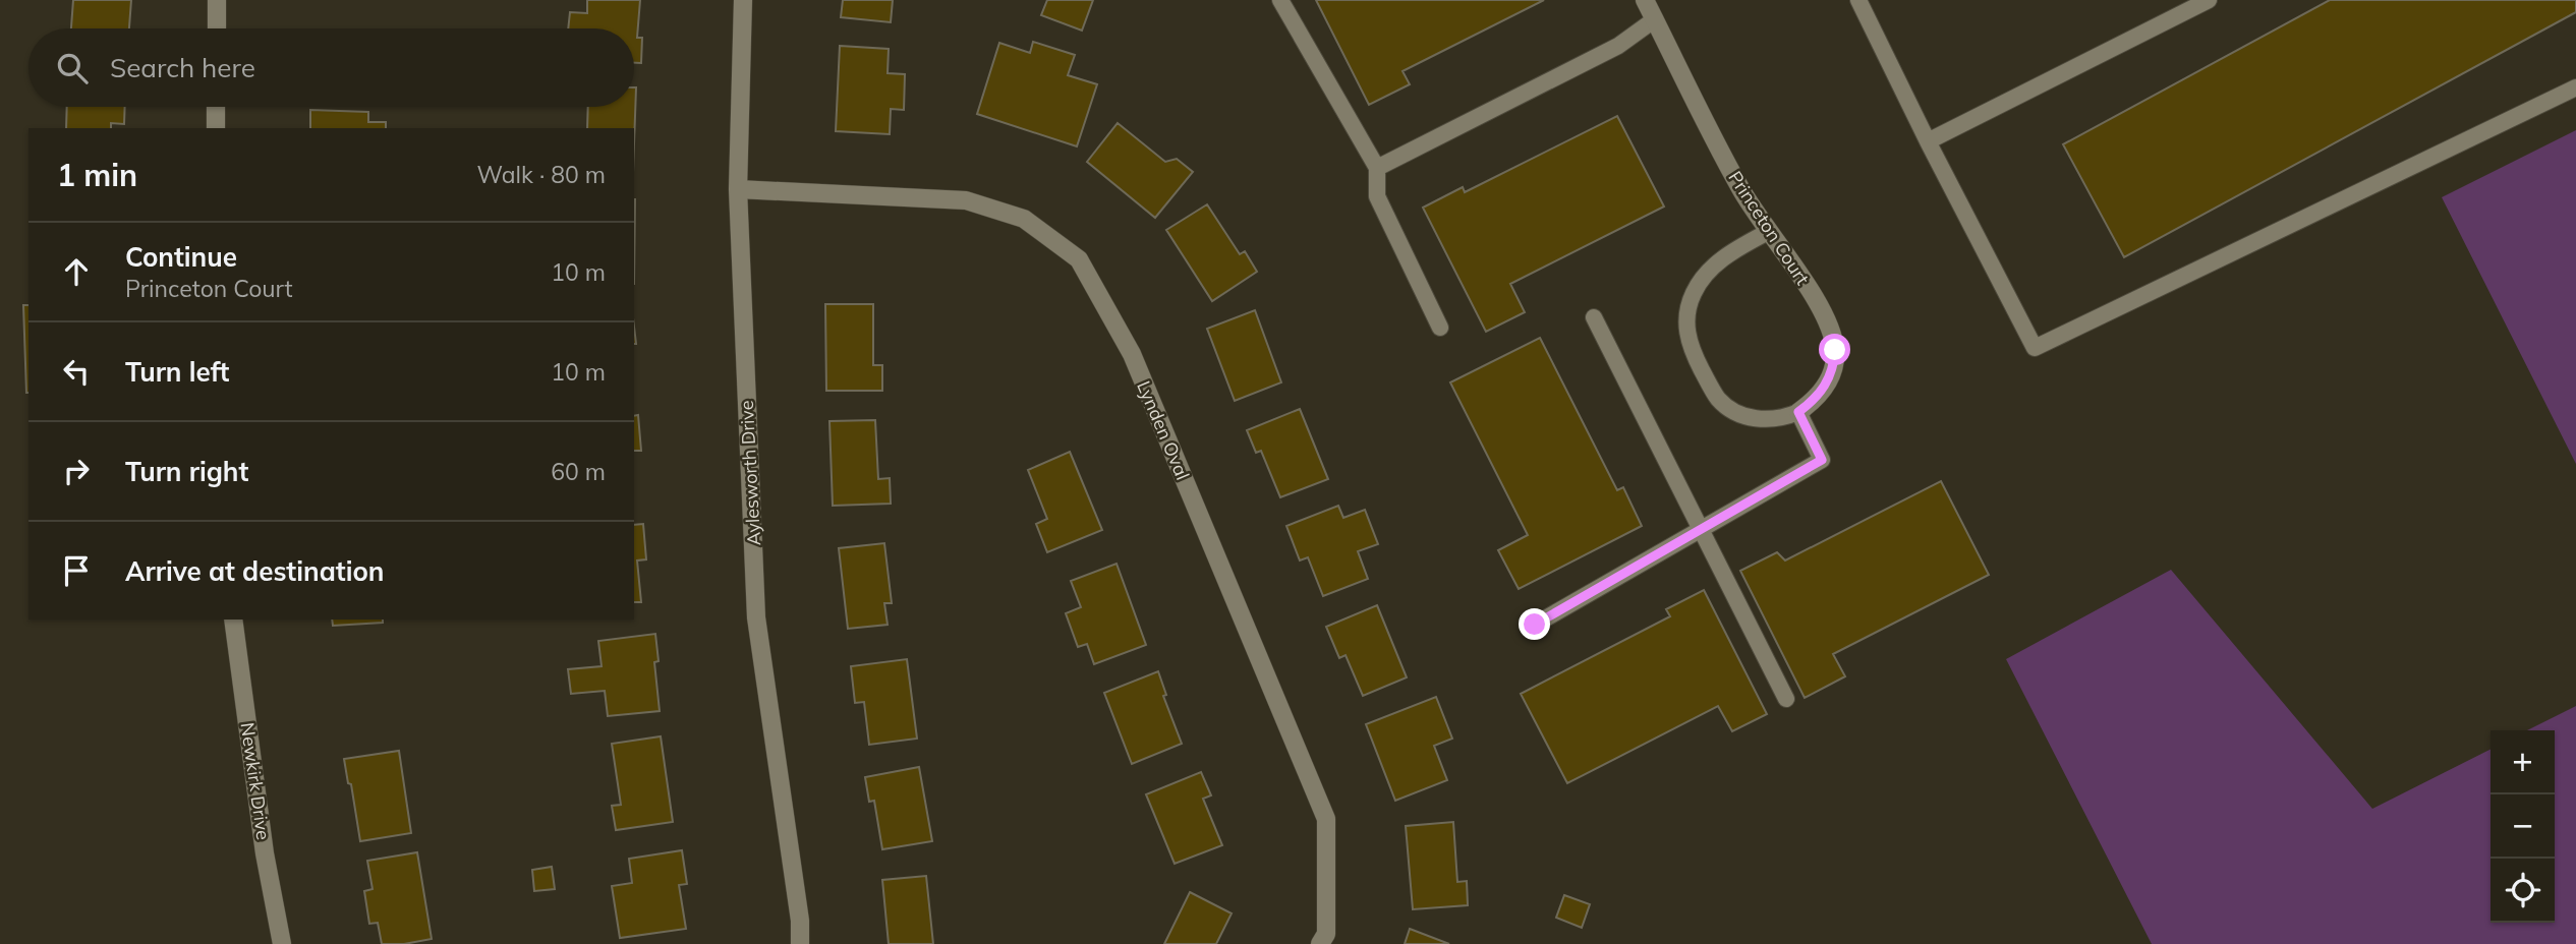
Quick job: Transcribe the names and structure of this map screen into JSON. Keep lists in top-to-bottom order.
{
  "streets": {
    "street": [
      "Princeton Court",
      "Lynden Oval",
      "Aylesworth Drive",
      "Newkirk Drive"
    ]
  },
  "crossings": [
    ["Lynden Oval", "Aylesworth Drive"]
  ],
  "page": {
    "search": "Search here",
    "heading": ["1 min", "Walk · 80 m"],
    "list": [
      ["Continue", "Princeton Court", "10 m"],
      ["Turn left", "10 m"],
      ["Turn right", "60 m"],
      "Arrive at destination"
    ],
    "map_buttons": ["+", "−"]
  }
}
